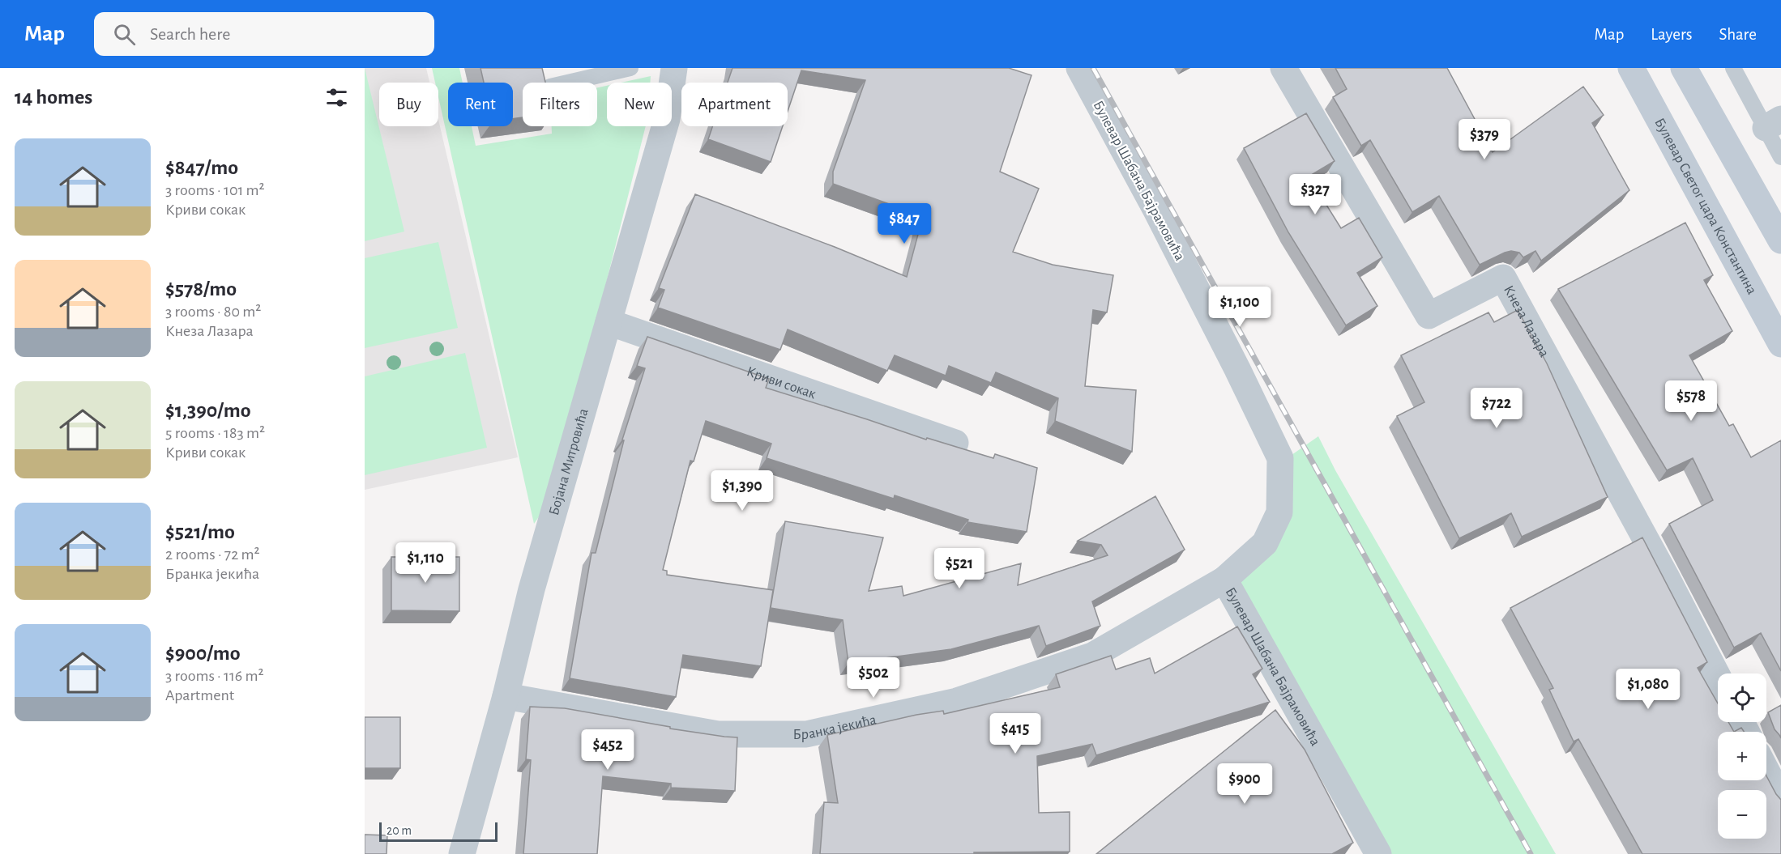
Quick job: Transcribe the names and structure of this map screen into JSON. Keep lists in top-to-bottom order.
{
  "streets": {
    "main road": ["Булевар Светог цара Константина"],
    "street": [
      "Булевар Шабана Бајрамовића",
      "Кнеза Лазара",
      "Криви сокак",
      "Бојана Митровића",
      "Бранка јекића"
    ]
  },
  "crossings": [
    ["Булевар Шабана Бајрамовића", "Бранка јекића"],
    ["Криви сокак", "Бојана Митровића"],
    ["Бојана Митровића", "Бранка јекића"]
  ],
  "scale_bar": "20 m",
  "page": {
    "header": "Map",
    "search": "Search here",
    "nav": ["Map", "Layers", "Share"],
    "heading": "14 homes",
    "chip": [
      "Buy",
      "Rent",
      "Filters",
      "New",
      "Apartment"
    ],
    "price": [
      "$379",
      "$327",
      "$847",
      "$1,100",
      "$578",
      "$722",
      "$1,390",
      "$1,110",
      "$521",
      "$502",
      "$1,080",
      "$415",
      "$452",
      "$900"
    ],
    "list": [
      {
        "name": "$847/mo",
        "note": "3 rooms · 101 m² · Криви сокак"
      },
      {
        "name": "$578/mo",
        "note": "3 rooms · 80 m² · Кнеза Лазара"
      },
      {
        "name": "$1,390/mo",
        "note": "5 rooms · 183 m² · Криви сокак"
      },
      {
        "name": "$521/mo",
        "note": "2 rooms · 72 m² · Бранка јекића"
      },
      {
        "name": "$900/mo",
        "note": "3 rooms · 116 m² · Apartment"
      }
    ],
    "map_buttons": ["+", "−"],
    "scale": "20 m"
  }
}
